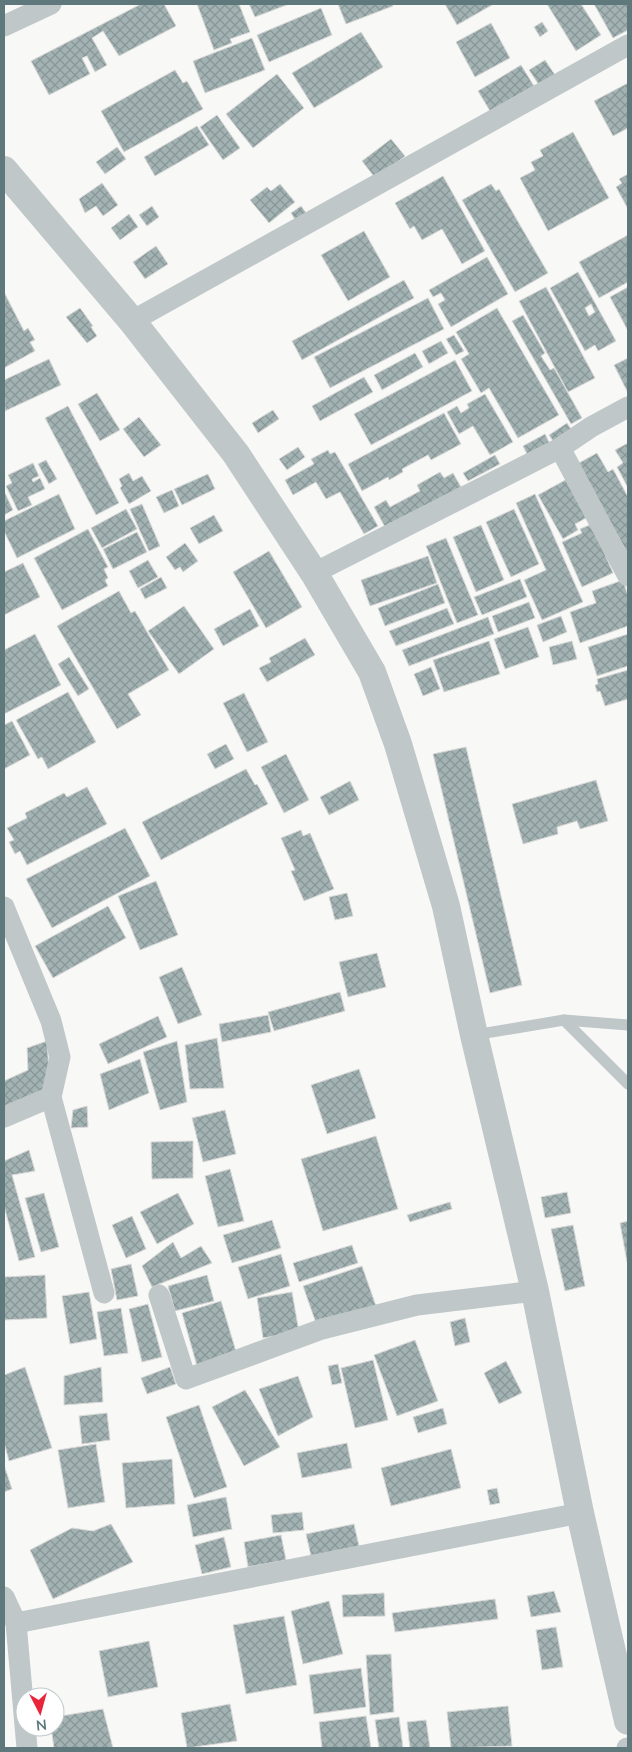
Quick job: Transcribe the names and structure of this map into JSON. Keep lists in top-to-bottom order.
{
  "north": "bottom"
}
